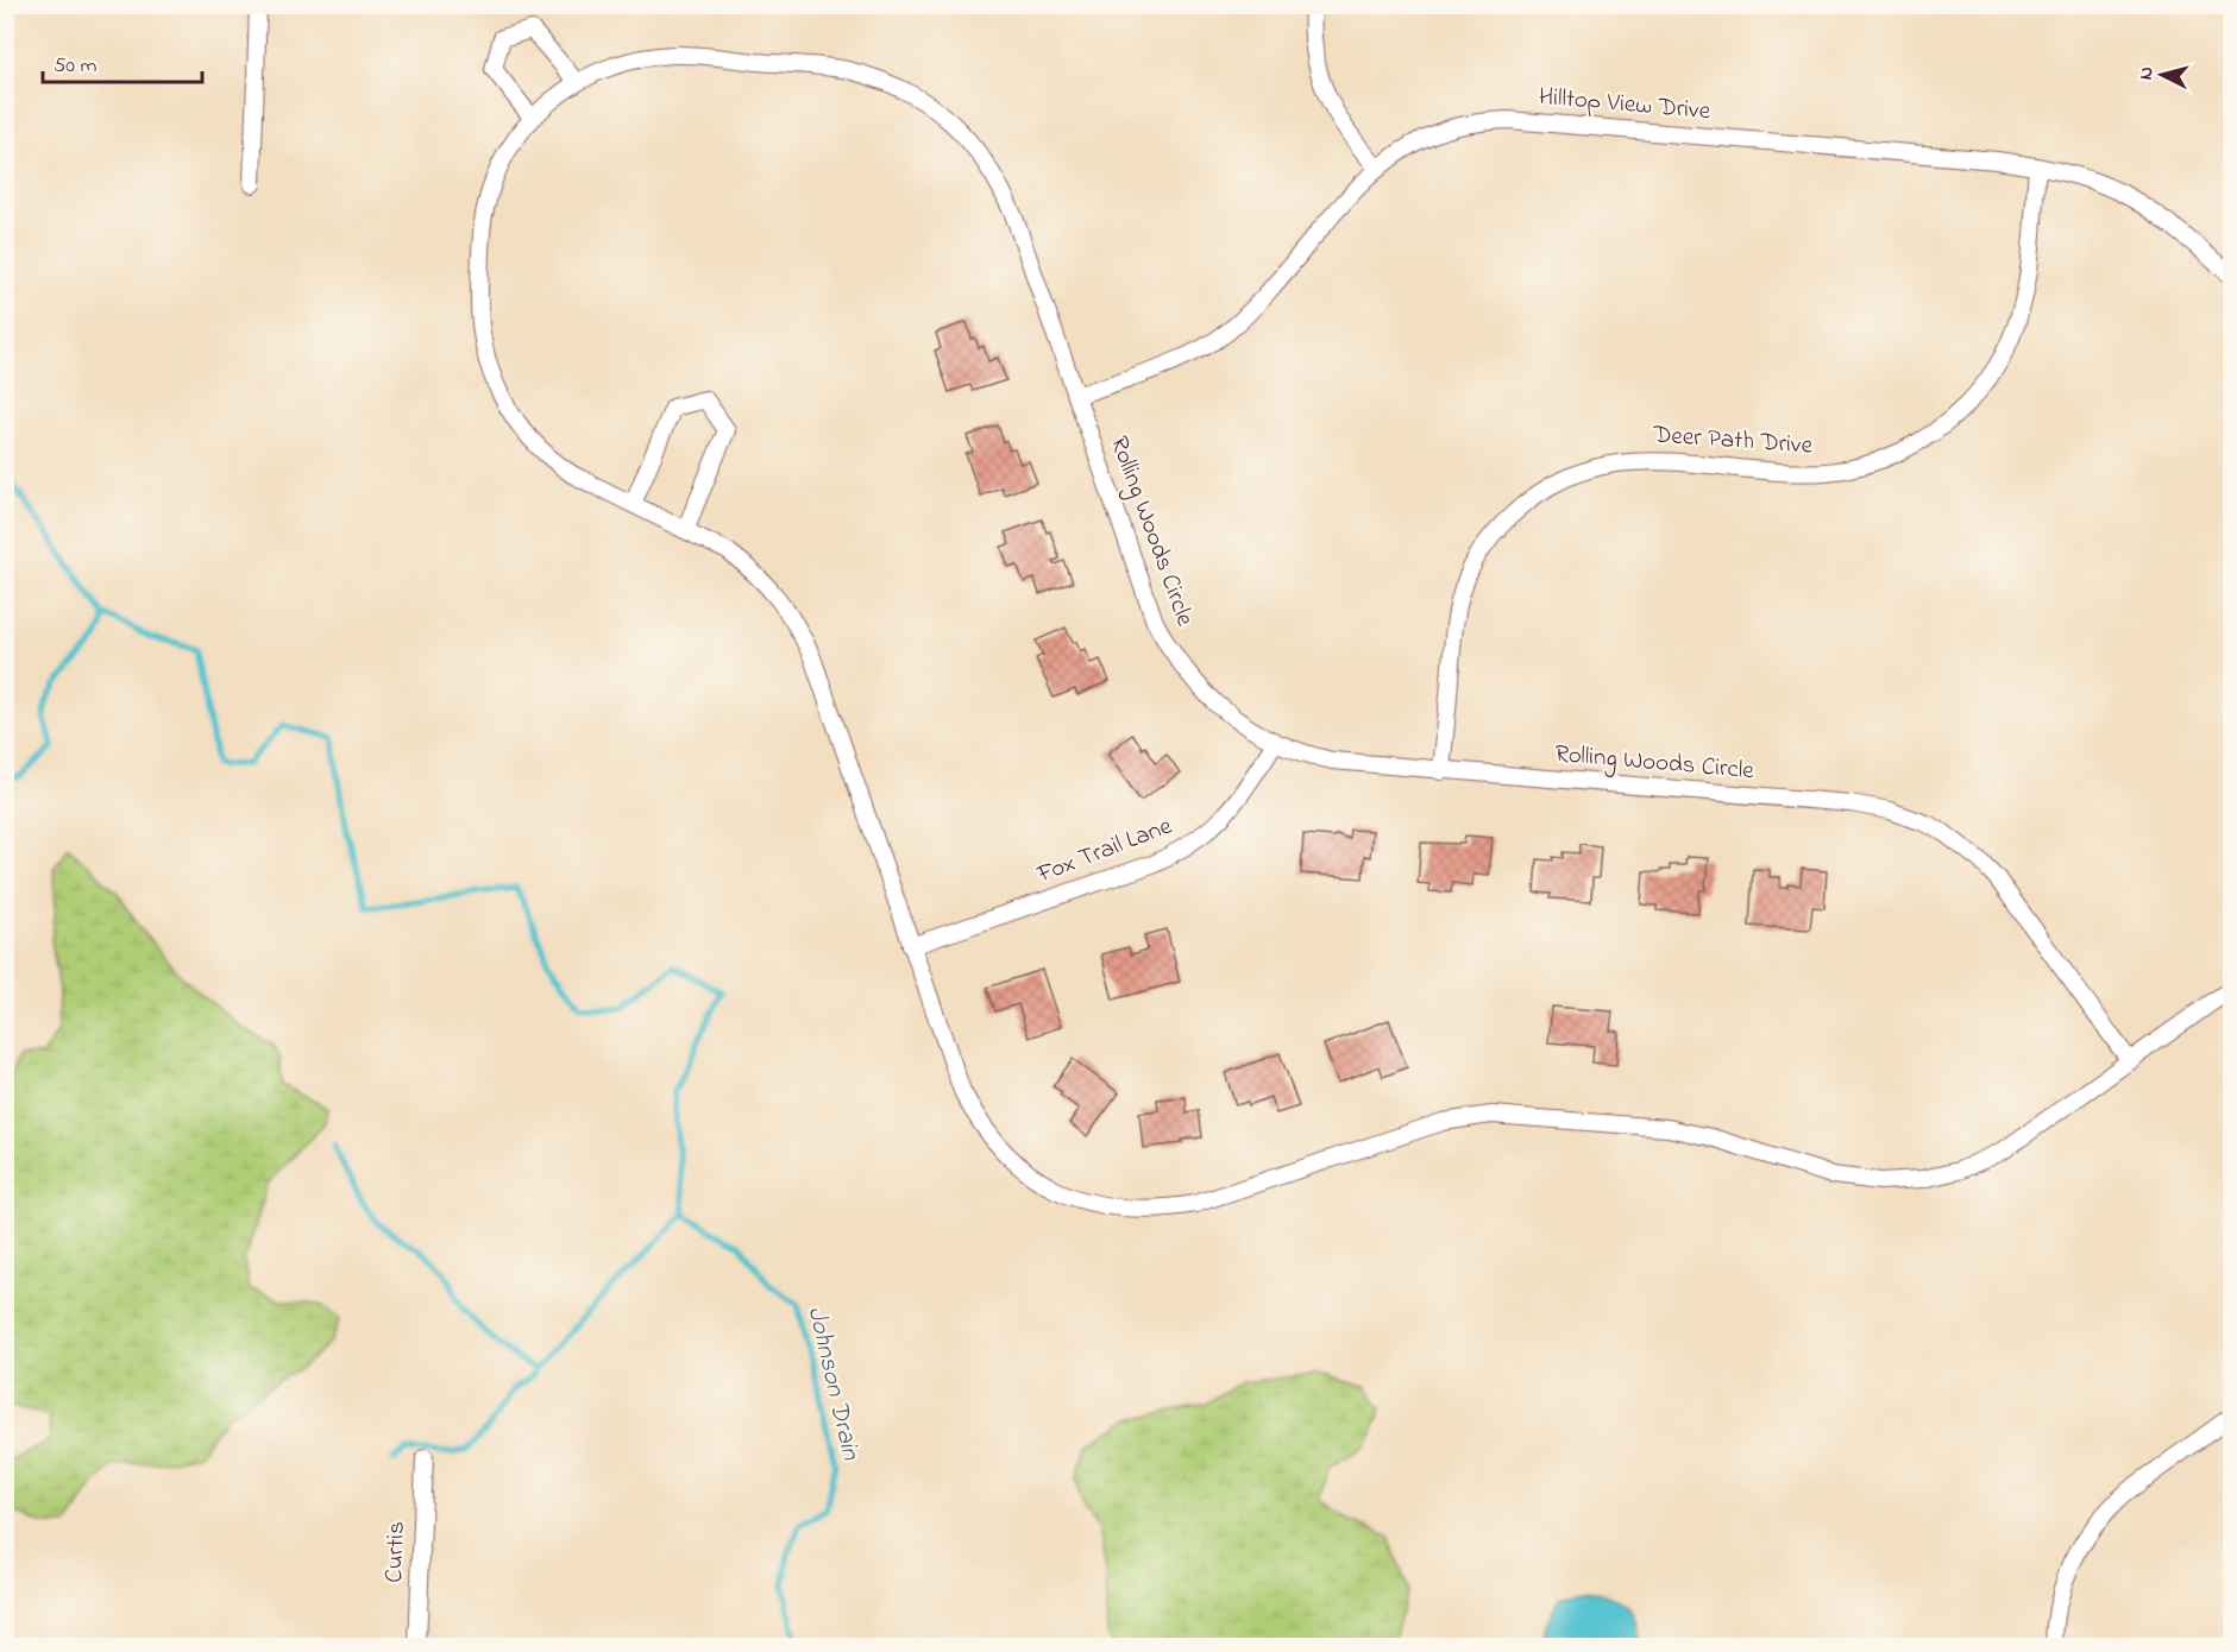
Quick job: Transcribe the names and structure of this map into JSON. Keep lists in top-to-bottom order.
{
  "streets": {
    "street": [
      "Hilltop View Drive",
      "Deer Path Drive",
      "Rolling Woods Circle",
      "Fox Trail Lane",
      "Curtis"
    ]
  },
  "crossings": [
    ["Hilltop View Drive", "Deer Path Drive"],
    ["Hilltop View Drive", "Rolling Woods Circle"],
    ["Deer Path Drive", "Rolling Woods Circle"],
    ["Rolling Woods Circle", "Fox Trail Lane"]
  ],
  "water": ["Johnson Drain"],
  "scale_bar": "50 m",
  "north": "left"
}
